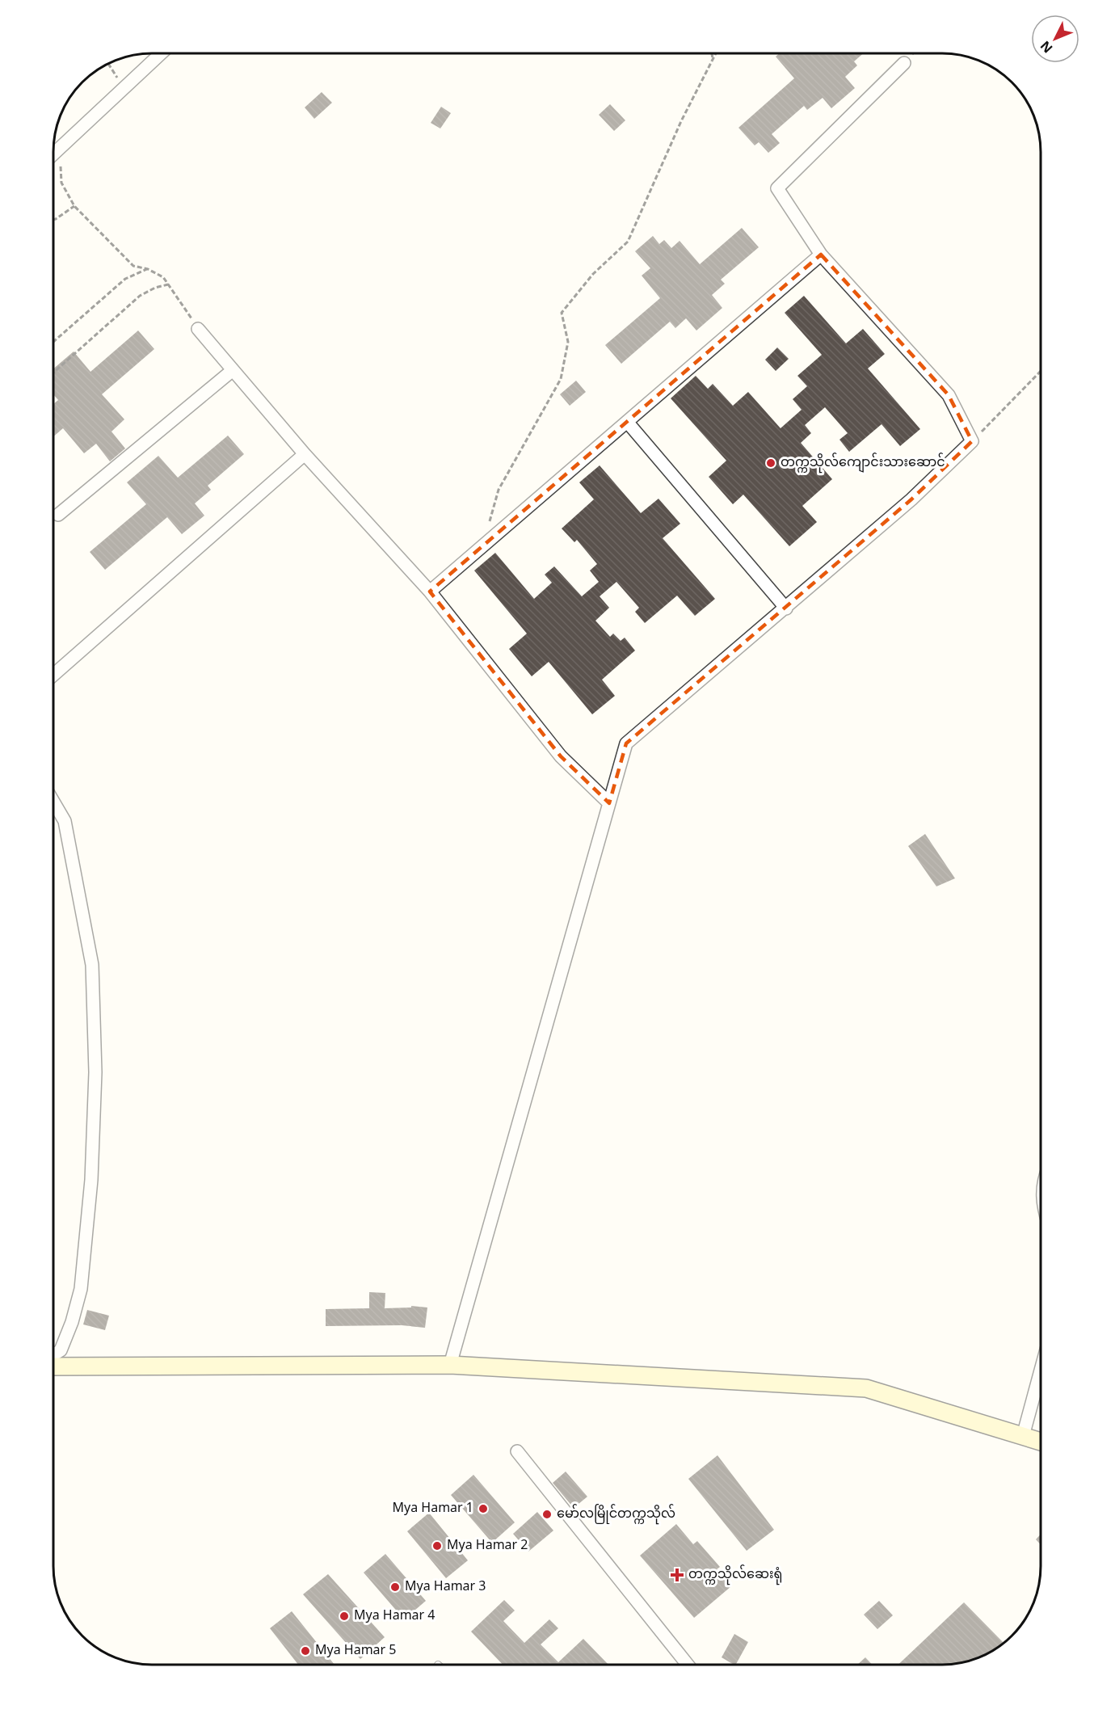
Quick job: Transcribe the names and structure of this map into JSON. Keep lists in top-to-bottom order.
{
  "places": {
    "other": [
      "တက္ကသိုလ်ကျောင်းသားဆောင်",
      "Mya Hamar 1",
      "မော်လမြိုင်တက္ကသိုလ်",
      "Mya Hamar 2",
      "Mya Hamar 3",
      "Mya Hamar 4",
      "Mya Hamar 5"
    ],
    "health": ["တက္ကသိုလ်ဆေးရုံ"]
  },
  "north": "bottom left"
}
